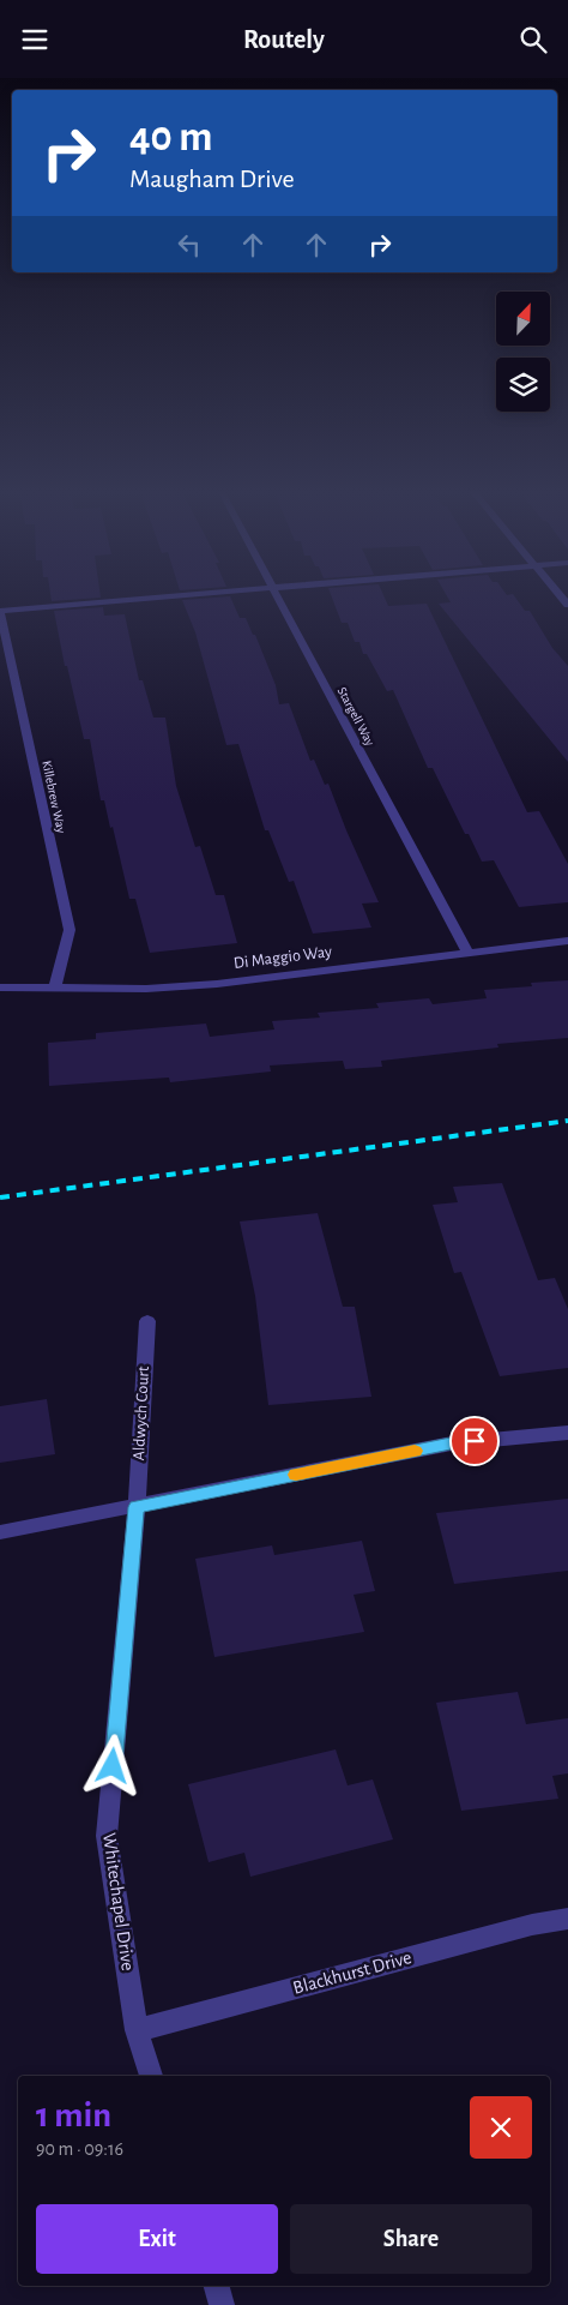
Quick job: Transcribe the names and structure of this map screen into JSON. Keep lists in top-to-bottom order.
{
  "streets": {
    "street": [
      "Stargell Way",
      "Killebrew Way",
      "Di Maggio Way",
      "Aldwych Court",
      "Whitechapel Drive",
      "Blackhurst Drive"
    ]
  },
  "crossings": [
    ["Stargell Way", "Di Maggio Way"],
    ["Killebrew Way", "Di Maggio Way"],
    ["Aldwych Court", "Whitechapel Drive"],
    ["Whitechapel Drive", "Blackhurst Drive"]
  ],
  "north": "top right",
  "page": {
    "header": "Routely",
    "turn": ["40 m", "Maugham Drive"],
    "heading": ["1 min", "90 m · 09:16"],
    "buttons": ["Exit", "Share"]
  }
}
